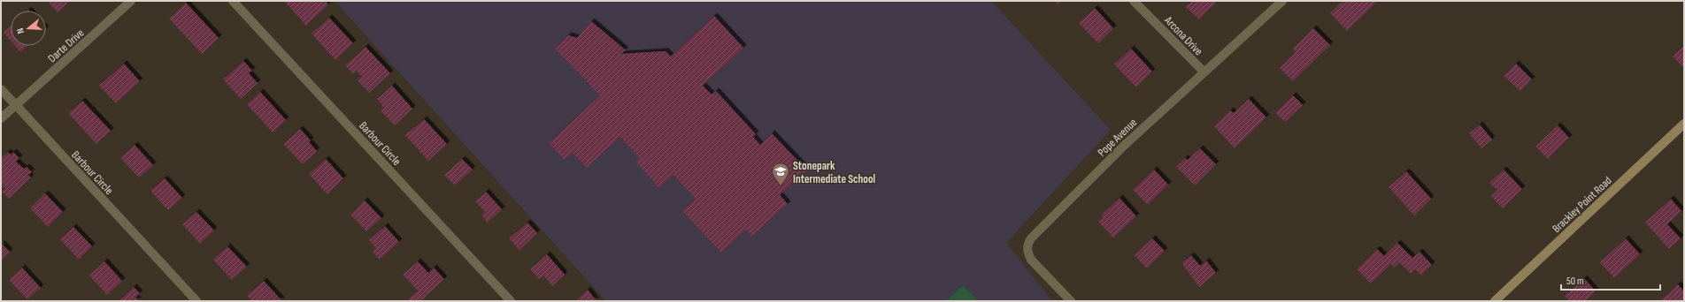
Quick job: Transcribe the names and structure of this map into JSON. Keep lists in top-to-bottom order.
{
  "streets": {
    "main road": ["Brackley Point Road"],
    "street": [
      "Arcona Drive",
      "Darte Drive",
      "Pope Avenue",
      "Barbour Circle"
    ]
  },
  "crossings": [
    ["Arcona Drive", "Pope Avenue"],
    ["Darte Drive", "Barbour Circle"]
  ],
  "places": {
    "school or university": ["Stonepark Intermediate School"]
  },
  "scale_bar": "50 m",
  "north": "left"
}
